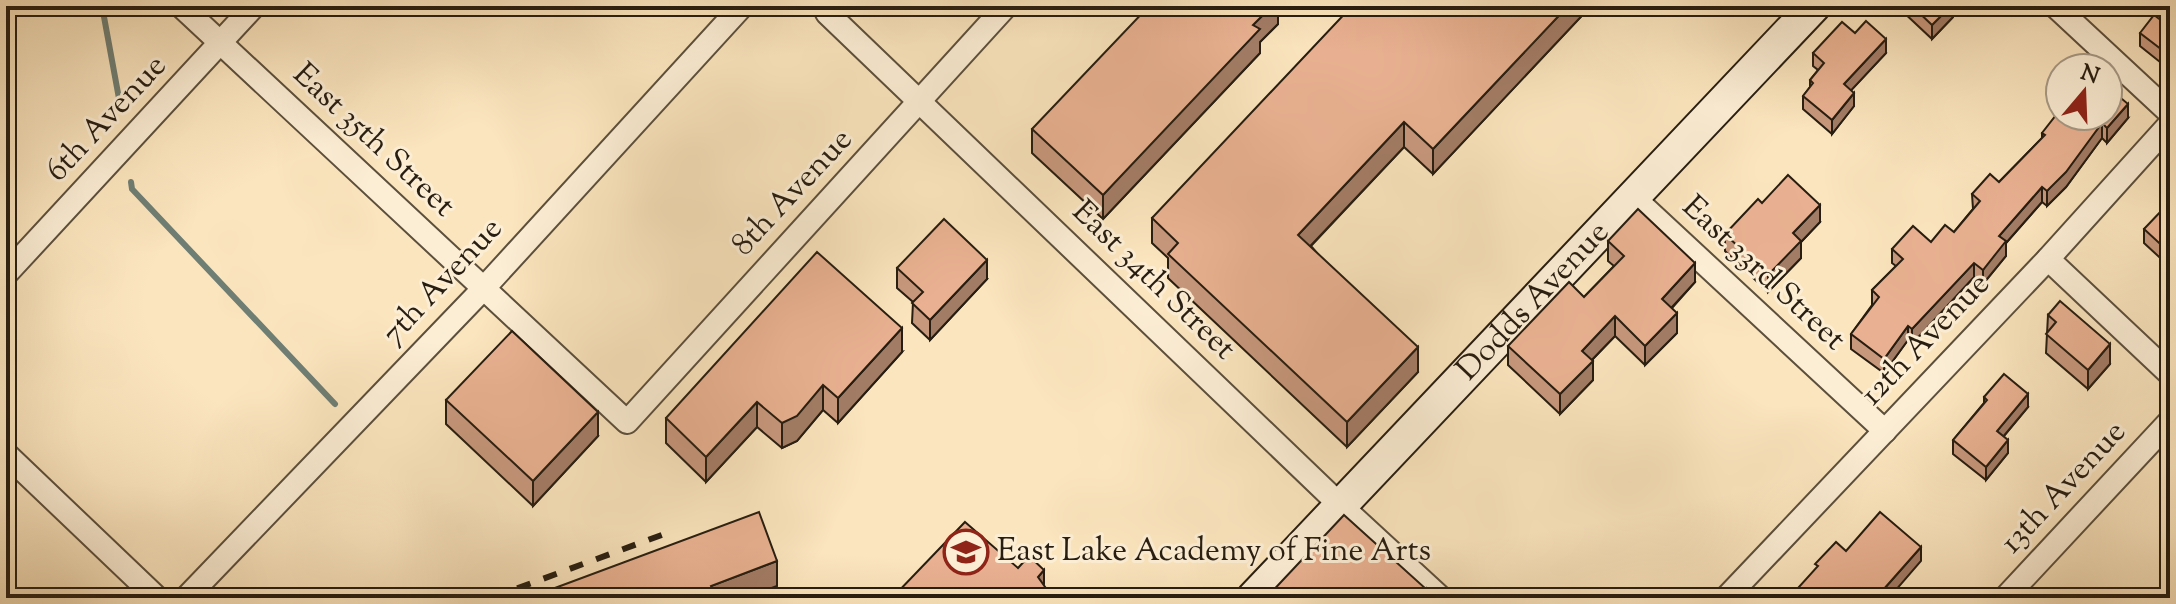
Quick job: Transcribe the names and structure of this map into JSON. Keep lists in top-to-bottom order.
{
  "streets": {
    "street": [
      "6th Avenue",
      "East 35th Street",
      "8th Avenue",
      "East 33rd Street",
      "East 34th Street",
      "7th Avenue",
      "Dodds Avenue",
      "12th Avenue",
      "13th Avenue"
    ]
  },
  "crossings": [
    ["6th Avenue", "East 35th Street"],
    ["East 35th Street", "8th Avenue"],
    ["East 35th Street", "7th Avenue"],
    ["8th Avenue", "East 34th Street"],
    ["East 33rd Street", "Dodds Avenue"],
    ["East 33rd Street", "12th Avenue"],
    ["East 34th Street", "Dodds Avenue"]
  ],
  "places": {
    "school or university": ["East Lake Academy of Fine Arts"]
  },
  "north": "top"
}
